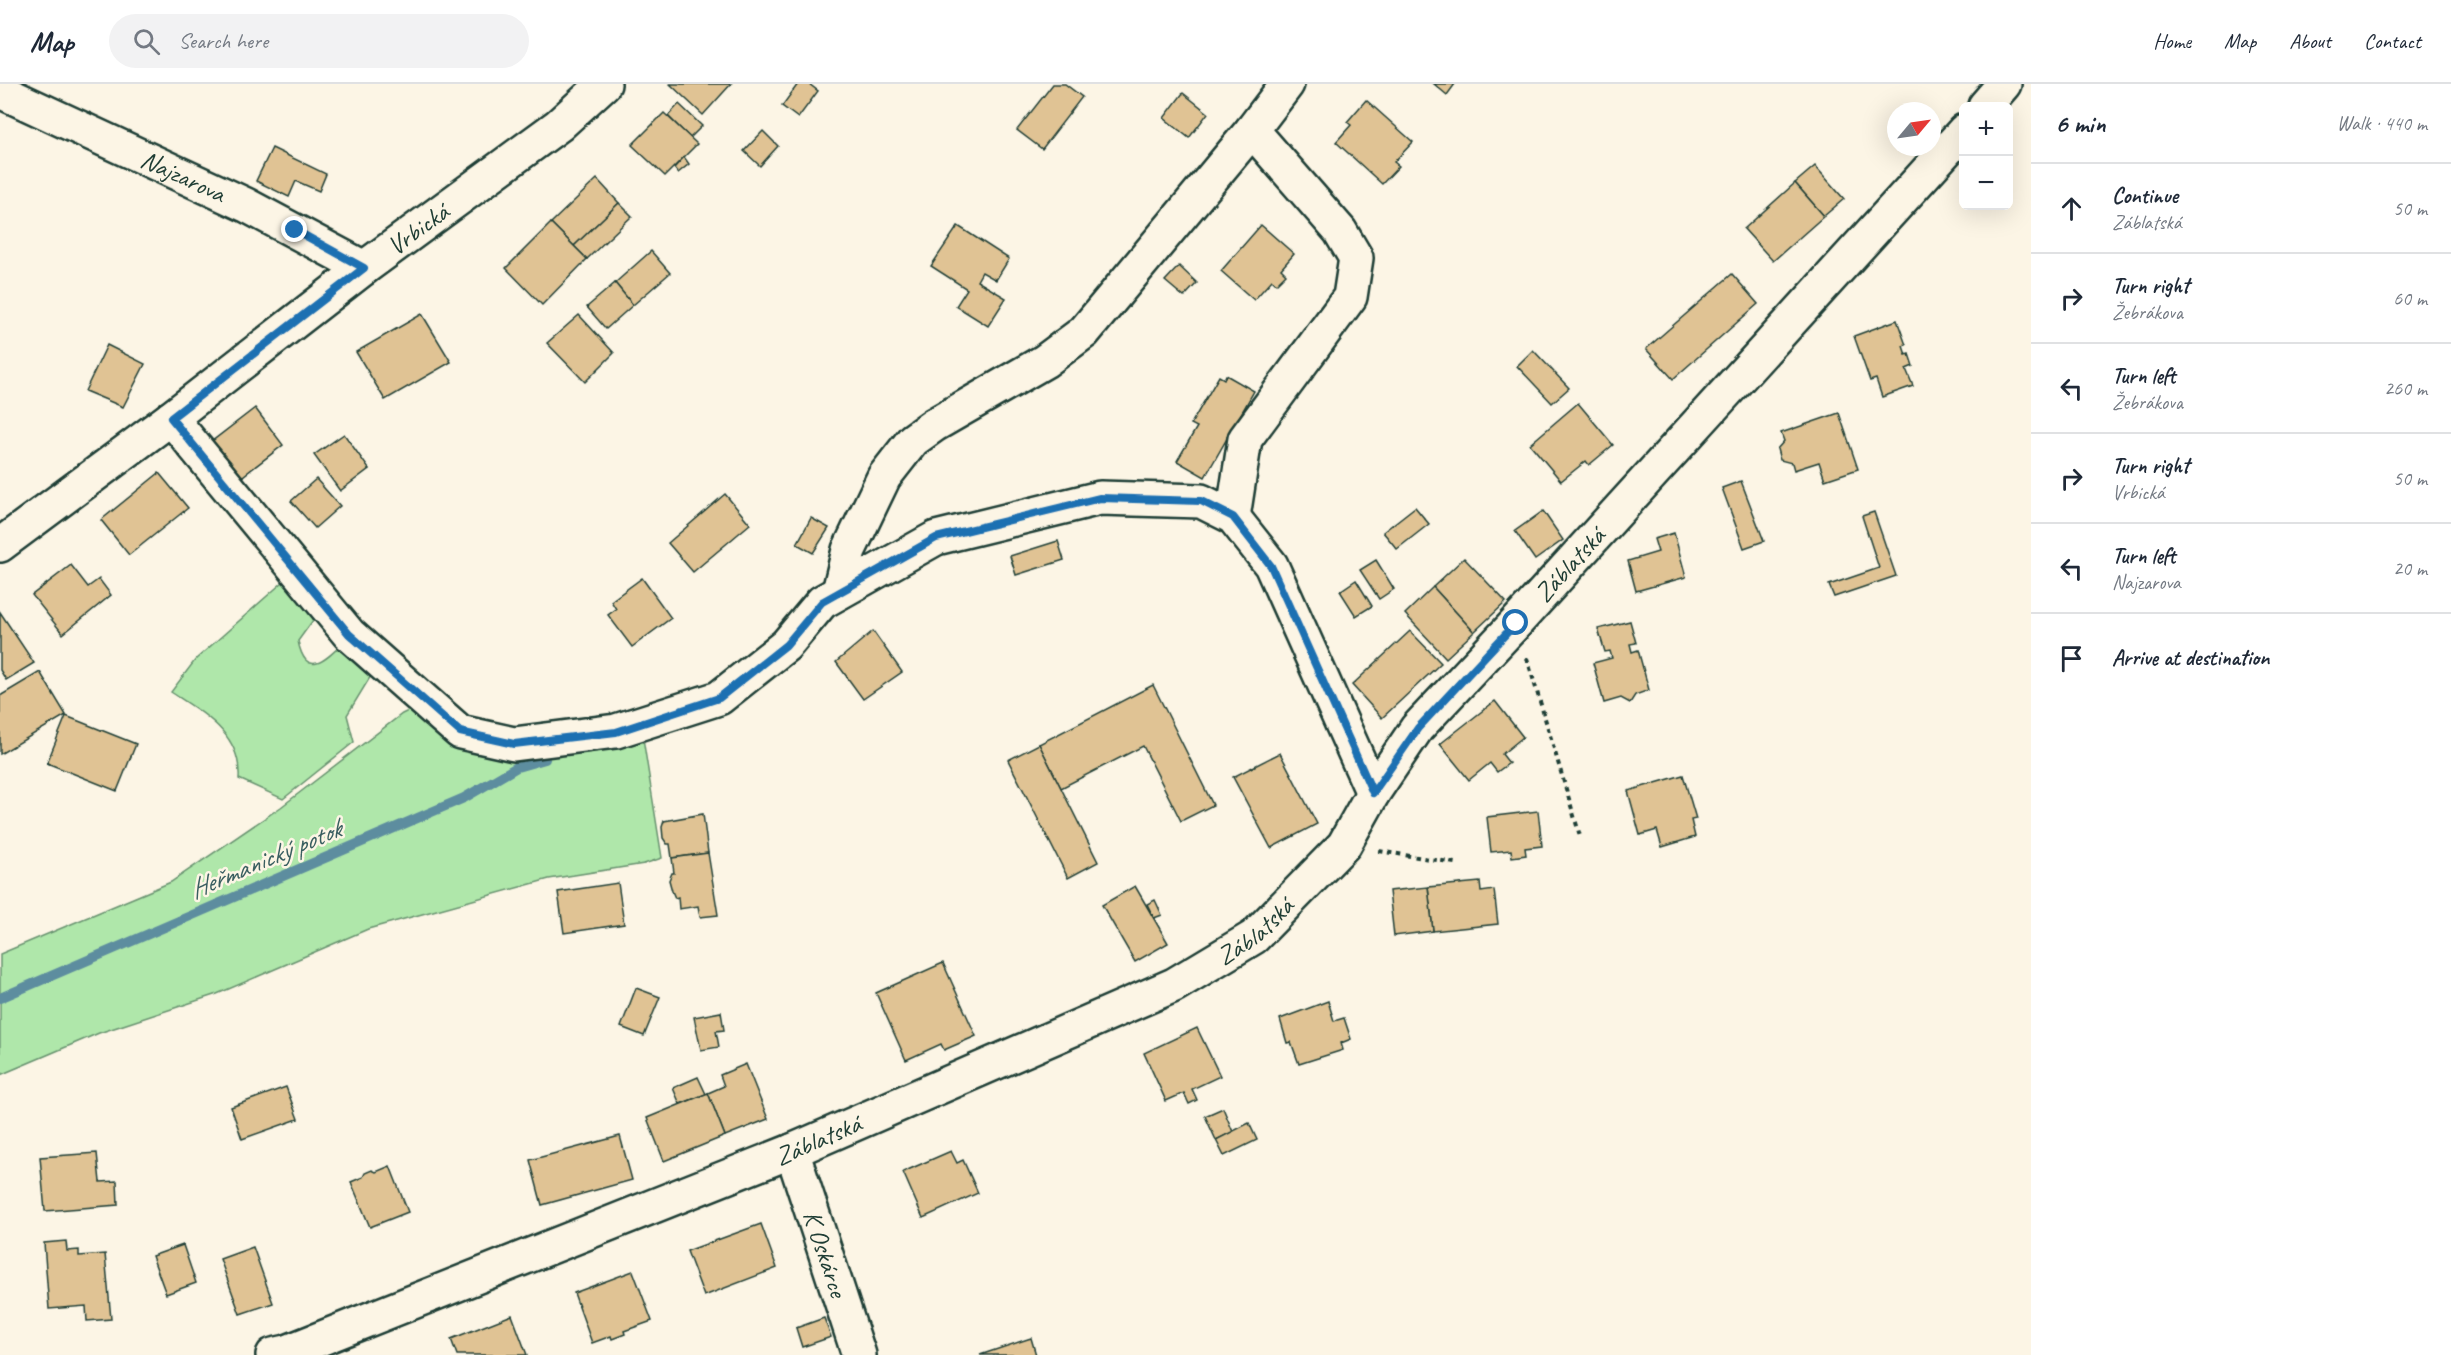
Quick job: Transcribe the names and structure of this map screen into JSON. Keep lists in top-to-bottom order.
{
  "streets": {
    "street": [
      "Najzarova",
      "Vrbická",
      "Záblatská",
      "K Oskárce"
    ]
  },
  "crossings": [
    ["Najzarova", "Vrbická"],
    ["Záblatská", "K Oskárce"]
  ],
  "water": ["Heřmanický potok"],
  "north": "top right",
  "page": {
    "header": "Map",
    "search": "Search here",
    "nav": [
      "Home",
      "Map",
      "About",
      "Contact"
    ],
    "heading": ["6 min", "Walk · 440 m"],
    "map_buttons": ["+", "−"],
    "list": [
      ["Continue", "Záblatská", "50 m"],
      ["Turn right", "Žebrákova", "60 m"],
      ["Turn left", "Žebrákova", "260 m"],
      ["Turn right", "Vrbická", "50 m"],
      ["Turn left", "Najzarova", "20 m"],
      "Arrive at destination"
    ]
  }
}
